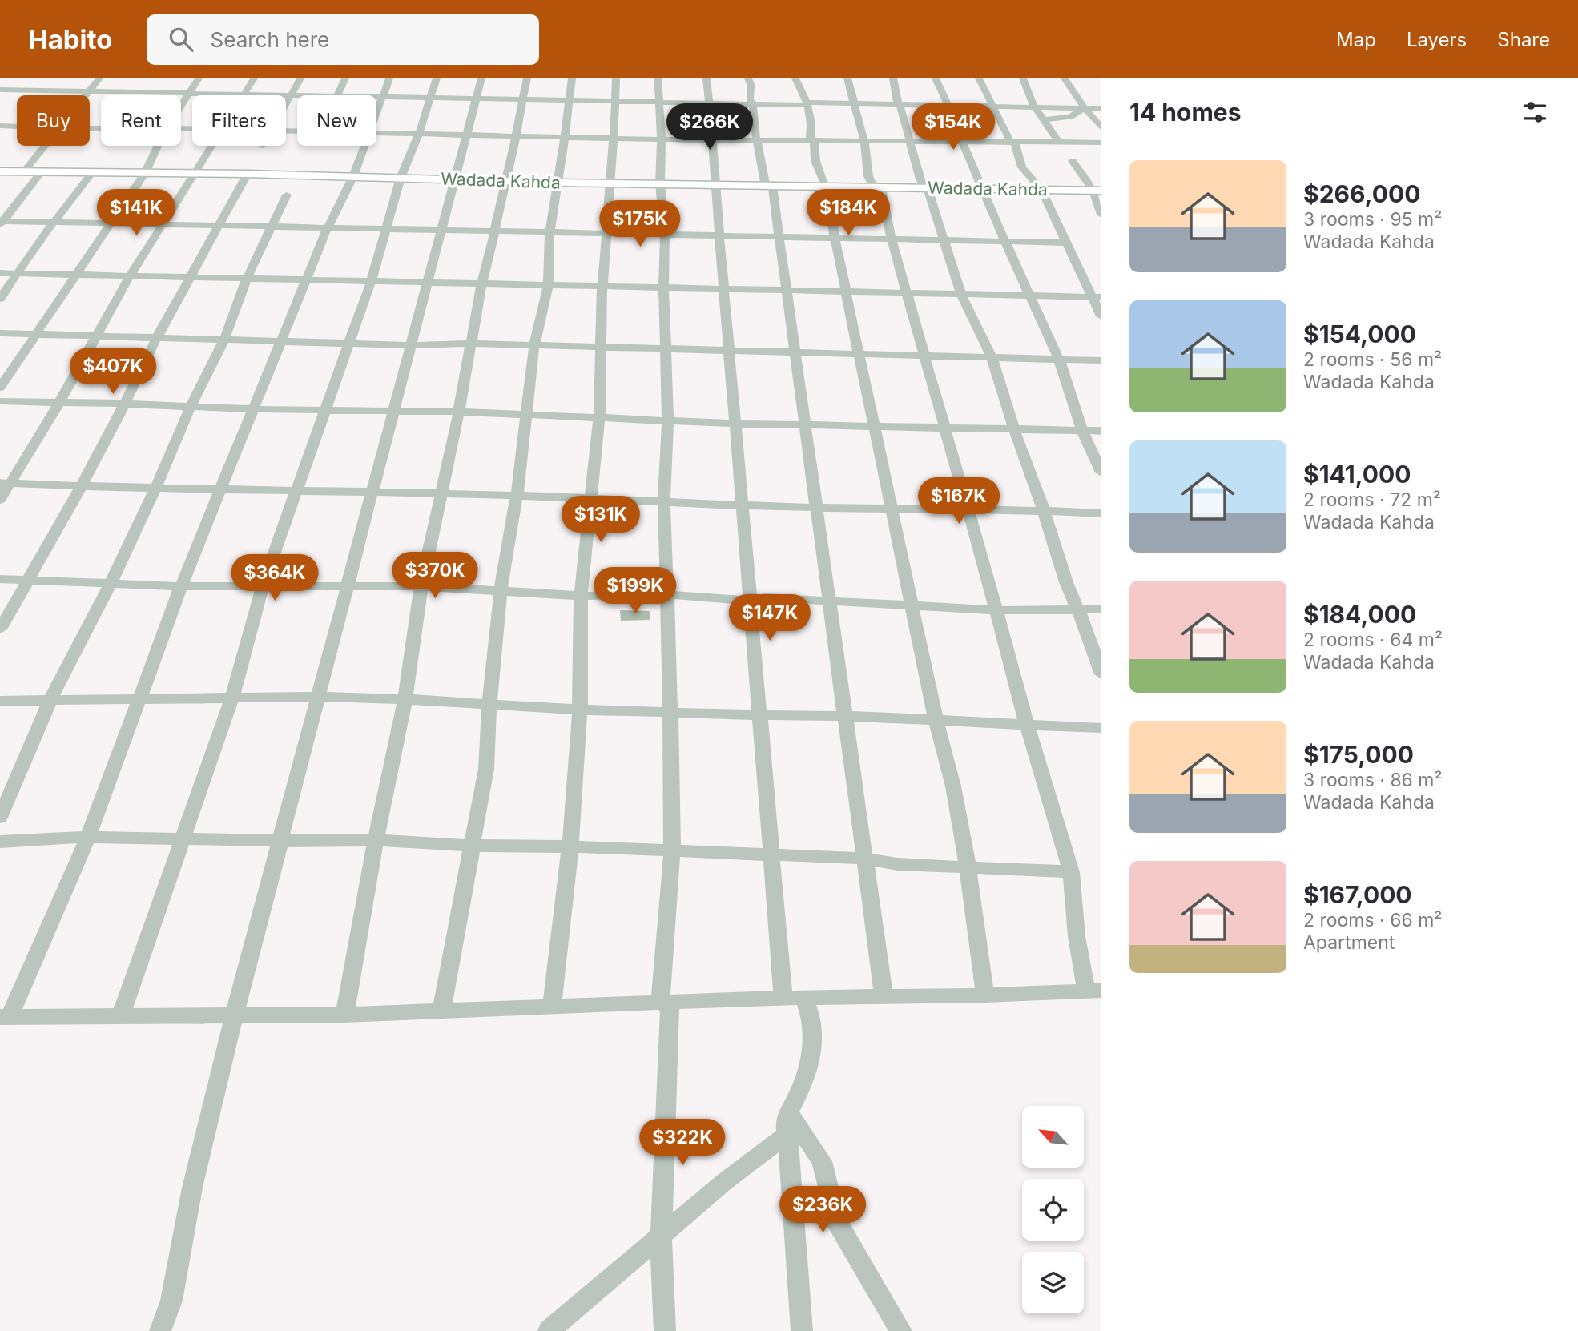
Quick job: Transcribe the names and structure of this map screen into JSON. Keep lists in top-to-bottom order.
{
  "streets": {
    "main road": ["Wadada Kahda"]
  },
  "north": "top left",
  "page": {
    "header": "Habito",
    "search": "Search here",
    "nav": ["Map", "Layers", "Share"],
    "heading": "14 homes",
    "chip": [
      "Buy",
      "Rent",
      "Filters",
      "New"
    ],
    "price": [
      "$266K",
      "$154K",
      "$141K",
      "$184K",
      "$175K",
      "$407K",
      "$167K",
      "$131K",
      "$370K",
      "$364K",
      "$199K",
      "$147K",
      "$322K",
      "$236K"
    ],
    "list": [
      {
        "name": "$266,000",
        "note": "3 rooms · 95 m² · Wadada Kahda"
      },
      {
        "name": "$154,000",
        "note": "2 rooms · 56 m² · Wadada Kahda"
      },
      {
        "name": "$141,000",
        "note": "2 rooms · 72 m² · Wadada Kahda"
      },
      {
        "name": "$184,000",
        "note": "2 rooms · 64 m² · Wadada Kahda"
      },
      {
        "name": "$175,000",
        "note": "3 rooms · 86 m² · Wadada Kahda"
      },
      {
        "name": "$167,000",
        "note": "2 rooms · 66 m² · Apartment"
      }
    ]
  }
}
